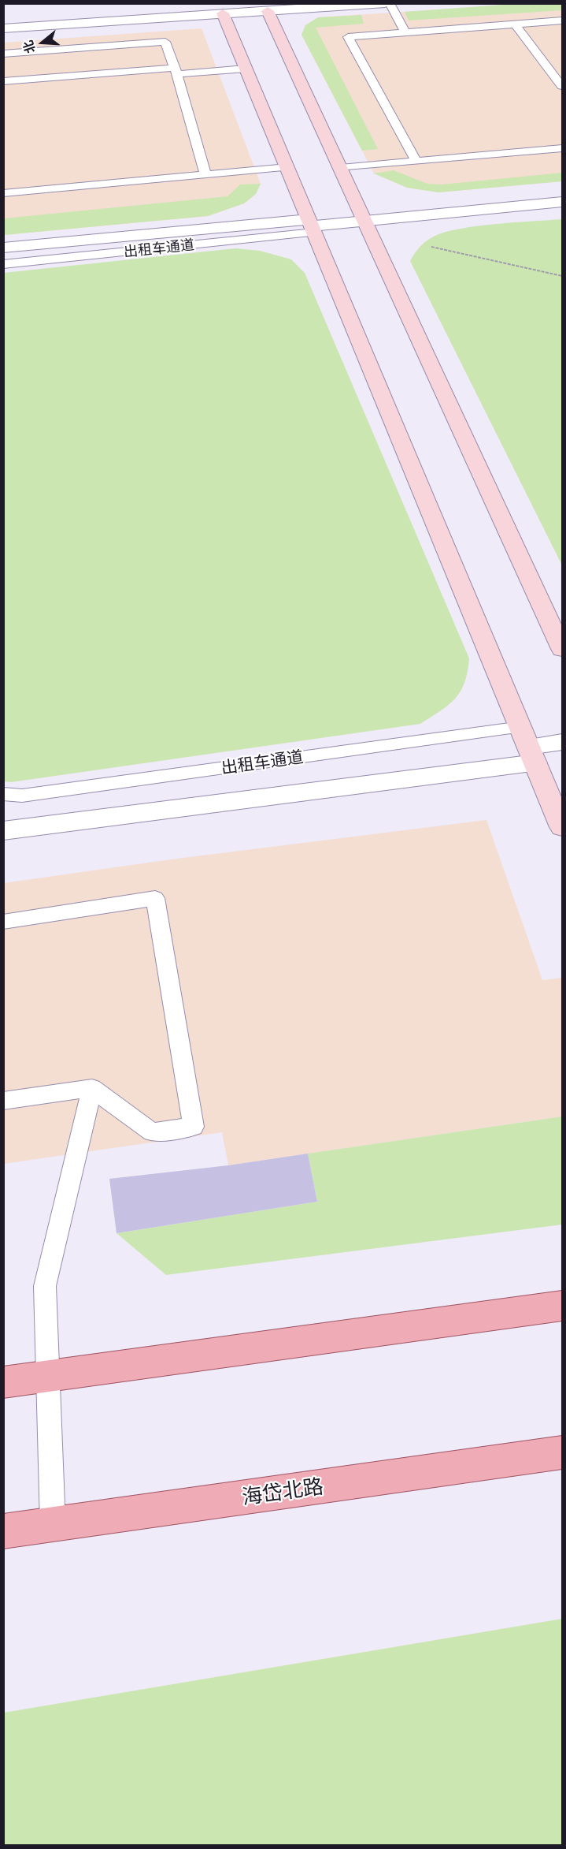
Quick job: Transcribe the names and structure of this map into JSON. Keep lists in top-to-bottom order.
{
  "streets": {
    "main road": ["海岱北路"],
    "lane": ["出租车通道"]
  },
  "north": "left"
}
